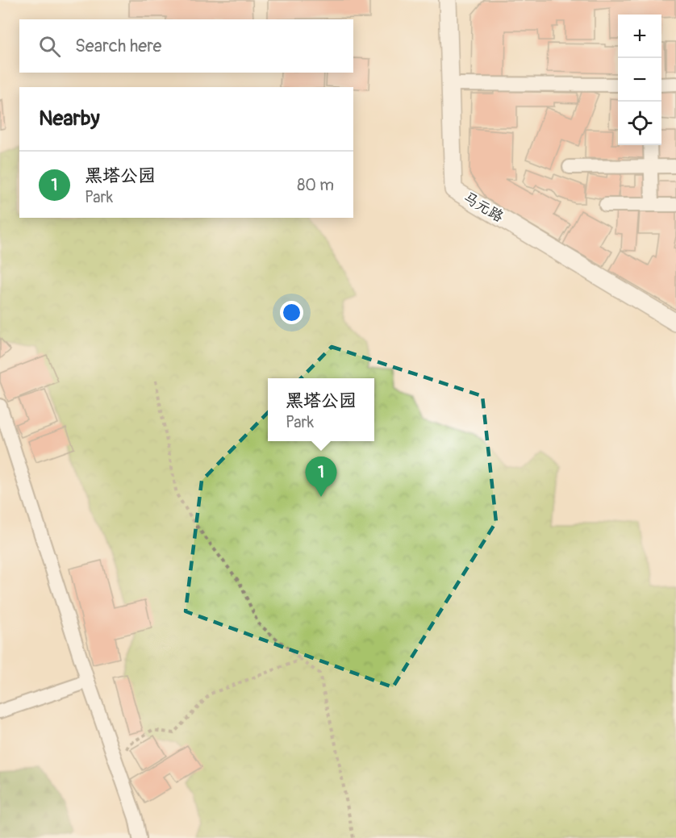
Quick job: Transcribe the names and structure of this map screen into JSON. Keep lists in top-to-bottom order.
{
  "streets": {
    "street": ["马元路"]
  },
  "page": {
    "map_buttons": ["+", "−"],
    "search": "Search here",
    "heading": "Nearby",
    "list": [
      {
        "mark": "1",
        "name": "黑塔公园",
        "note": "Park",
        "value": "80 m"
      }
    ],
    "popup": ["黑塔公园", "Park"],
    "pins": "1"
  }
}
